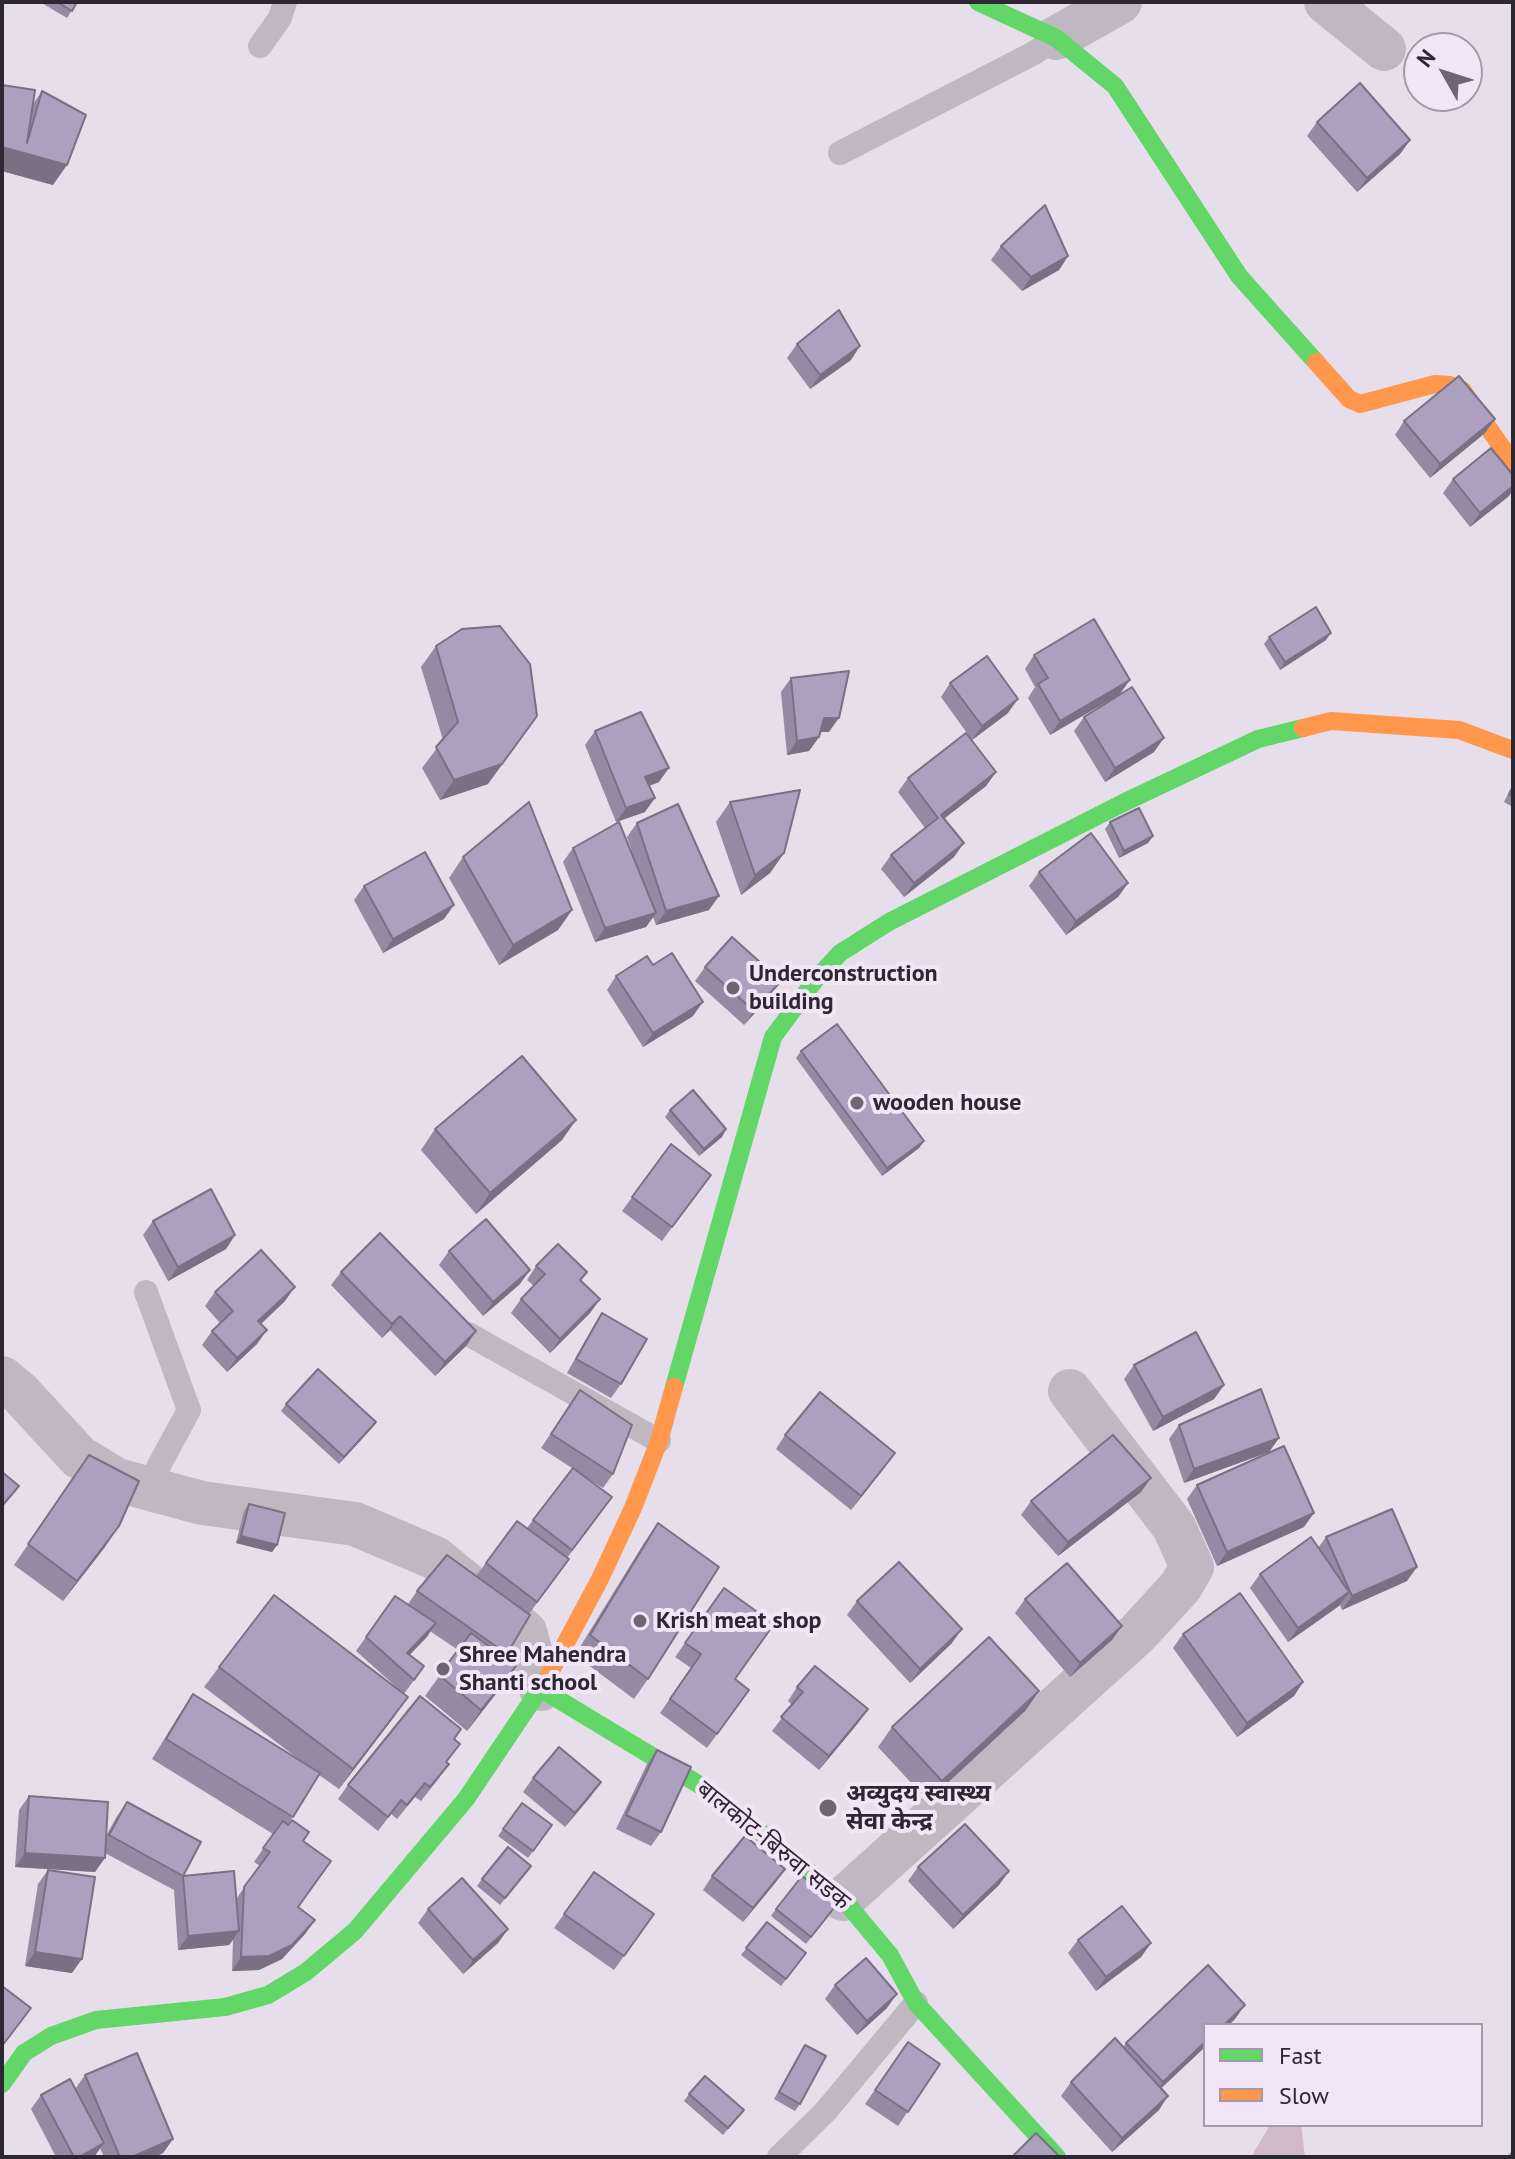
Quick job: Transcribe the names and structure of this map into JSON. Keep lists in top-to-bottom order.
{
  "streets": {
    "street": ["बालकोट-बिरुवा सडक"]
  },
  "places": [
    "Underconstruction building",
    "wooden house",
    "Krish meat shop",
    "Shree Mahendra Shanti school",
    "अव्युदय स्वास्थ्य सेवा केन्द्र"
  ],
  "legend": ["Fast", "Slow"],
  "north": "top left"
}
